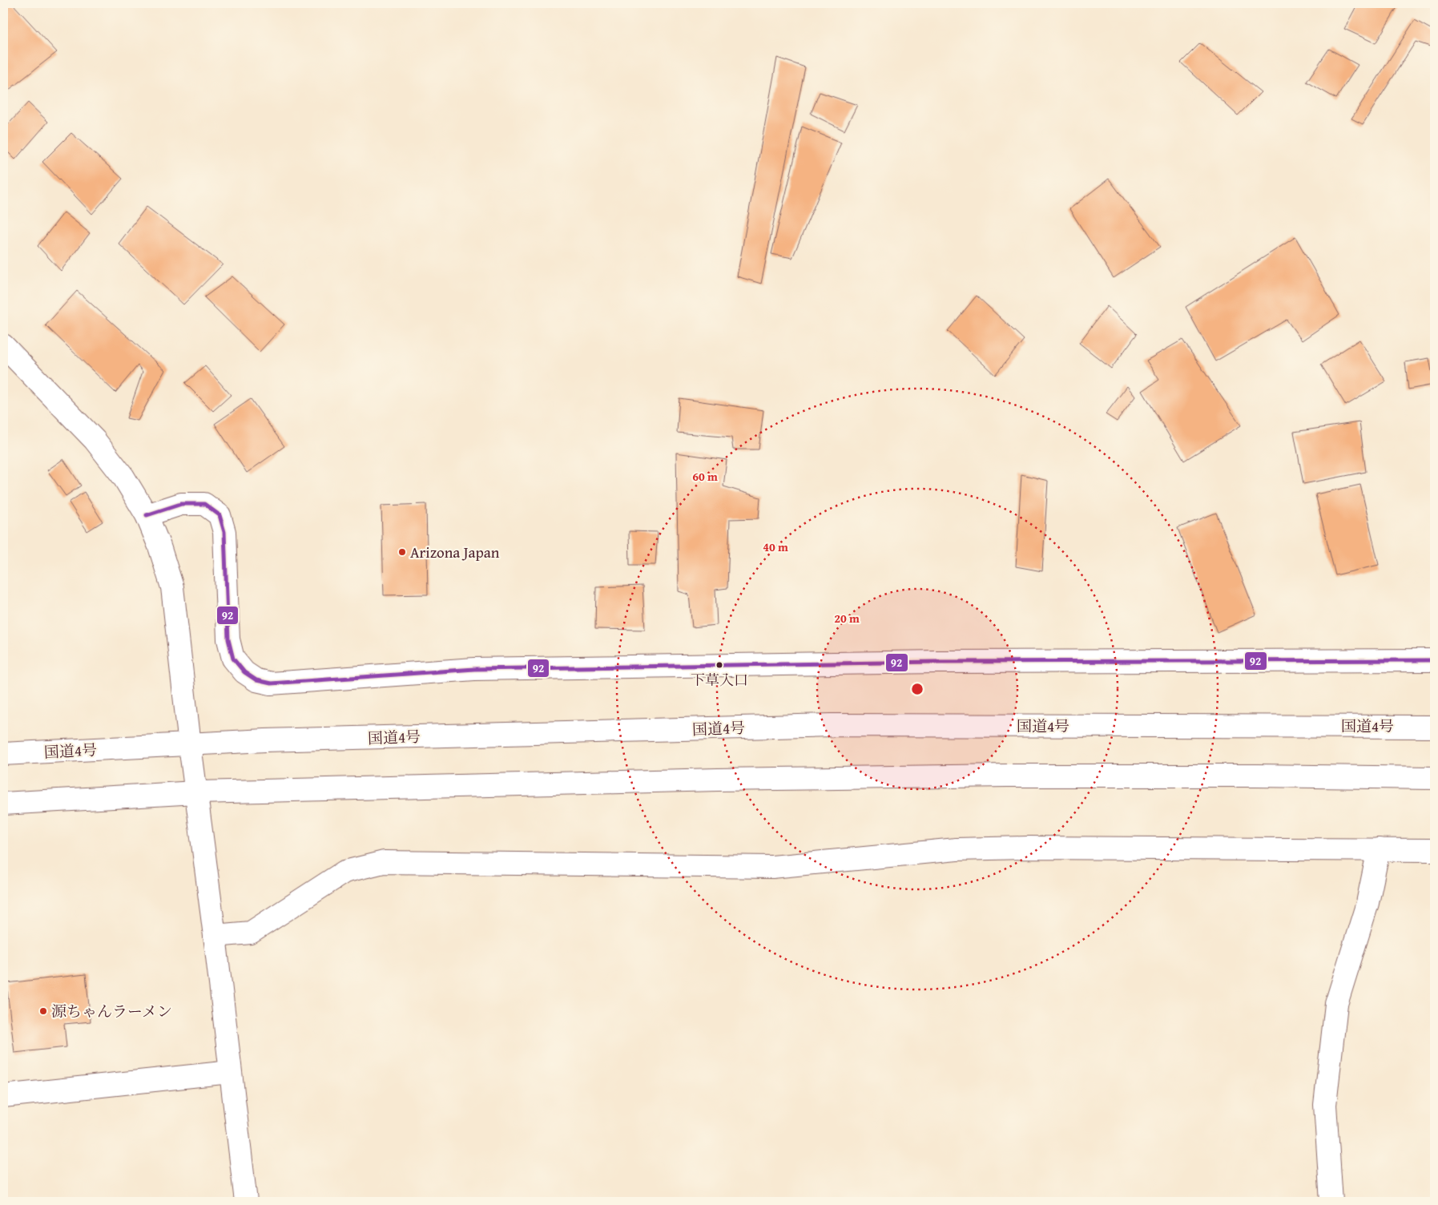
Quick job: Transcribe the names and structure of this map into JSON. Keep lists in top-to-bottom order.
{
  "streets": {
    "main road": ["国道4号"]
  },
  "places": ["Arizona Japan", "下草入口", "源ちゃんラーメン"],
  "lines": ["transit line 92"],
  "rings": ["60 m", "40 m", "20 m"]
}
